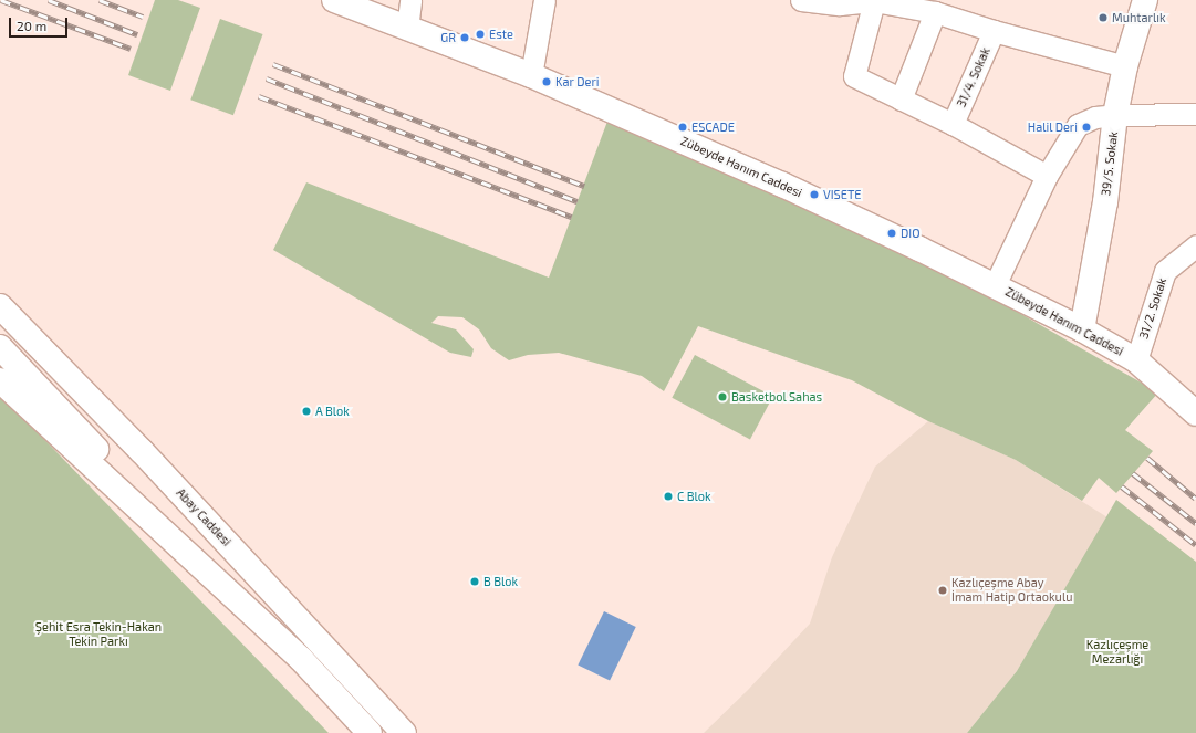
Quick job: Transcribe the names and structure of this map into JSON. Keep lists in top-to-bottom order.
{
  "streets": {
    "main road": ["39/5. Sokak", "Zübeyde Hanım Caddesi", "Abay Caddesi"],
    "street": ["31/4. Sokak", "31/2. Sokak"]
  },
  "crossings": [
    ["39/5. Sokak", "Zübeyde Hanım Caddesi"],
    ["Zübeyde Hanım Caddesi", "31/2. Sokak"]
  ],
  "parks": ["Şehit Esra Tekin-Hakan Tekin Parkı", "Kazlıçeşme Mezarlığı"],
  "places": [
    "Muhtarlık",
    "Este",
    "GR",
    "Kar Deri",
    "ESCADE",
    "Halil Deri",
    "VISETE",
    "DIO",
    "Basketbol Sahas",
    "A Blok",
    "C Blok",
    "B Blok",
    "Kazlıçeşme Abay İmam Hatip Ortaokulu"
  ],
  "scale_bar": "20 m"
}
